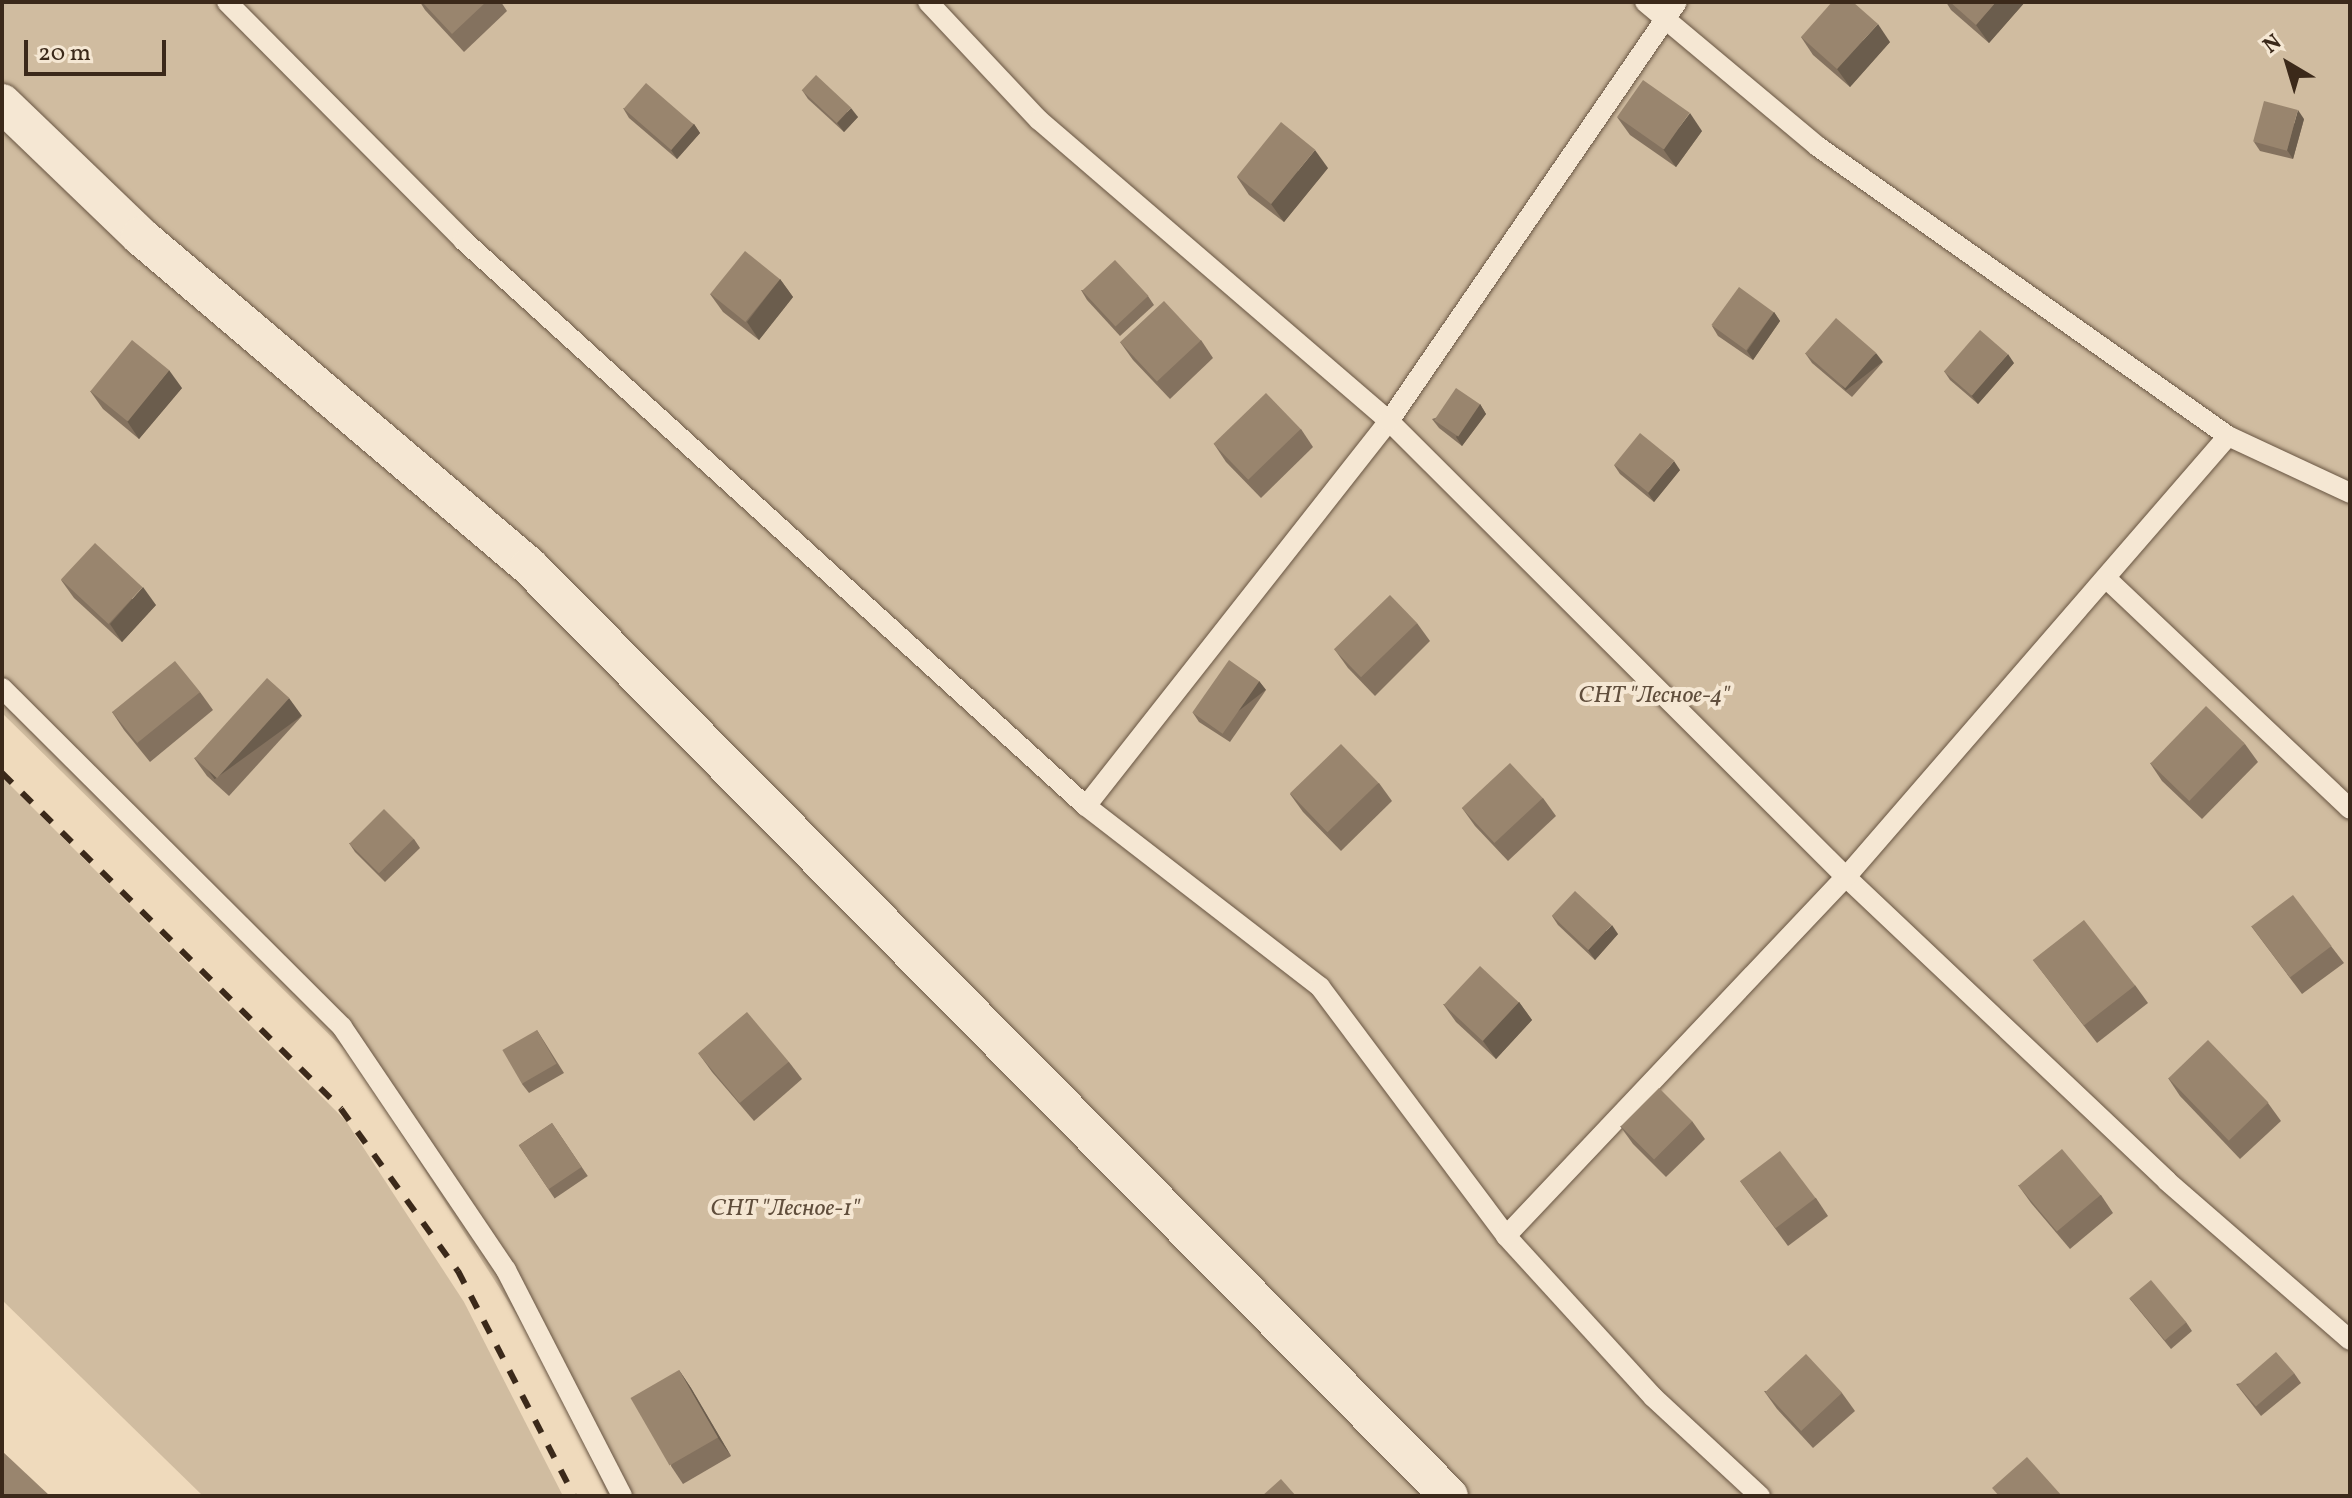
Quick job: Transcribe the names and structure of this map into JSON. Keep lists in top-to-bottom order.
{
  "parks": ["СНТ \"Лесное-4\"", "СНТ \"Лесное-1\""],
  "scale_bar": "20 m",
  "north": "top left"
}
